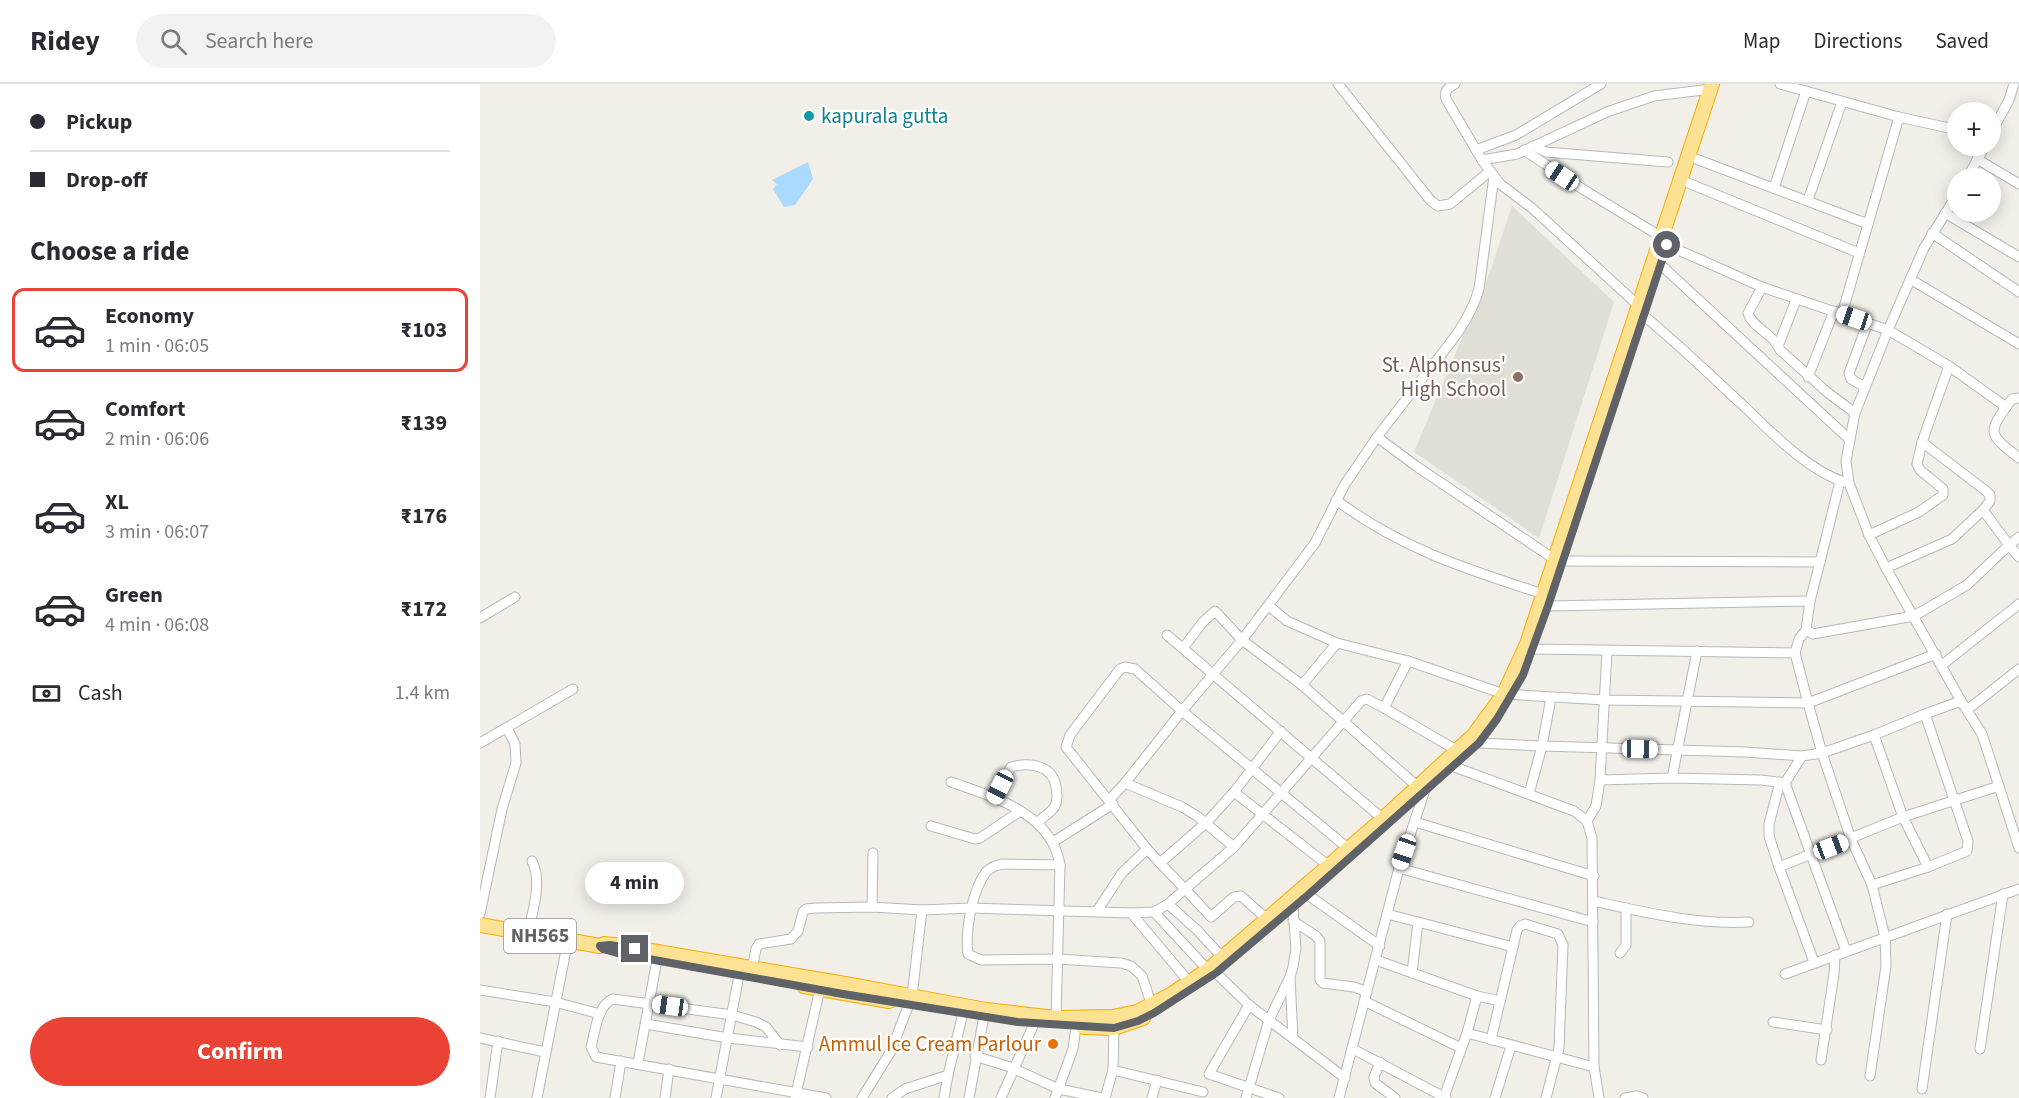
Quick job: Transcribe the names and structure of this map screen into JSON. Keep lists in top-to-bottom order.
{
  "streets": {
    "highway": ["NH565"]
  },
  "places": ["kapurala gutta", "St. Alphonsus' High School", "Ammul Ice Cream Parlour"],
  "page": {
    "header": "Ridey",
    "search": "Search here",
    "nav": ["Map", "Directions", "Saved"],
    "banner": ["Pickup", "Drop-off"],
    "map_buttons": ["+", "−"],
    "heading": "Choose a ride",
    "list": [
      {
        "name": "Economy",
        "note": "1 min · 06:05",
        "value": "₹103"
      },
      {
        "name": "Comfort",
        "note": "2 min · 06:06",
        "value": "₹139"
      },
      {
        "name": "XL",
        "note": "3 min · 06:07",
        "value": "₹176"
      },
      {
        "name": "Green",
        "note": "4 min · 06:08",
        "value": "₹172"
      }
    ],
    "pay": ["Cash", "1.4 km"],
    "bubble": "4 min",
    "buttons": "Confirm"
  }
}
